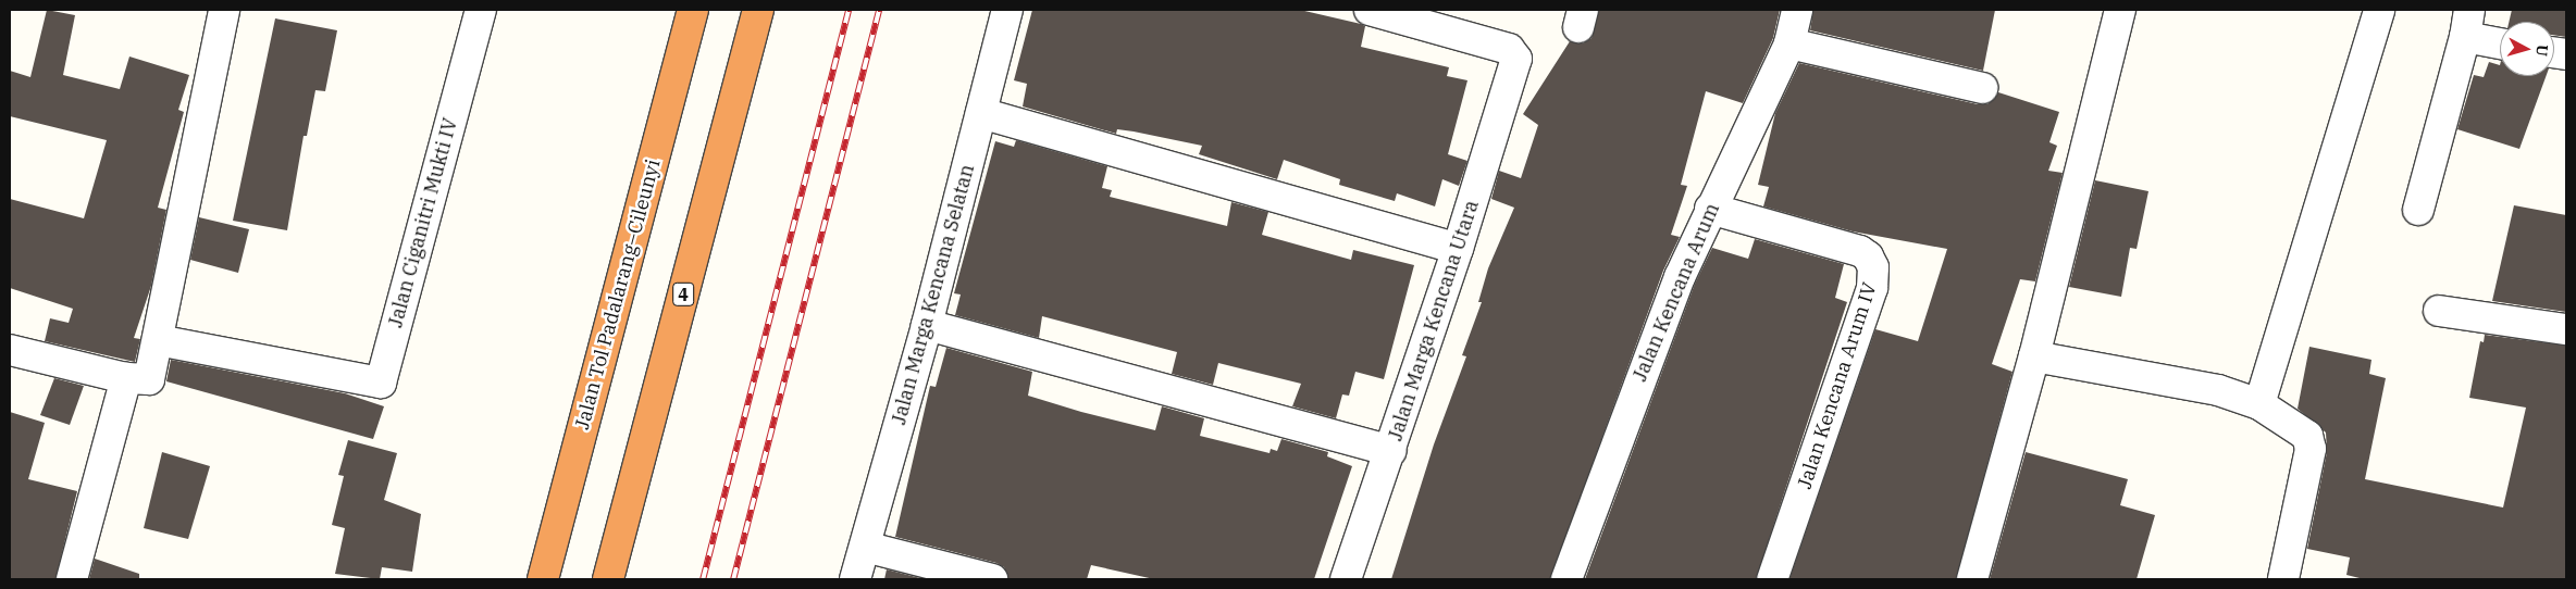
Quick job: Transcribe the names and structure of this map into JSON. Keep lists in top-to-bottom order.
{
  "streets": {
    "highway": ["Jalan Tol Padalarang–Cileunyi", "4"],
    "street": [
      "Jalan Ciganitri Mukti IV",
      "Jalan Kencana Arum",
      "Jalan Marga Kencana Selatan",
      "Jalan Marga Kencana Utara",
      "Jalan Kencana Arum IV"
    ]
  },
  "crossings": [
    ["Jalan Kencana Arum", "Jalan Kencana Arum IV"]
  ],
  "north": "right"
}
